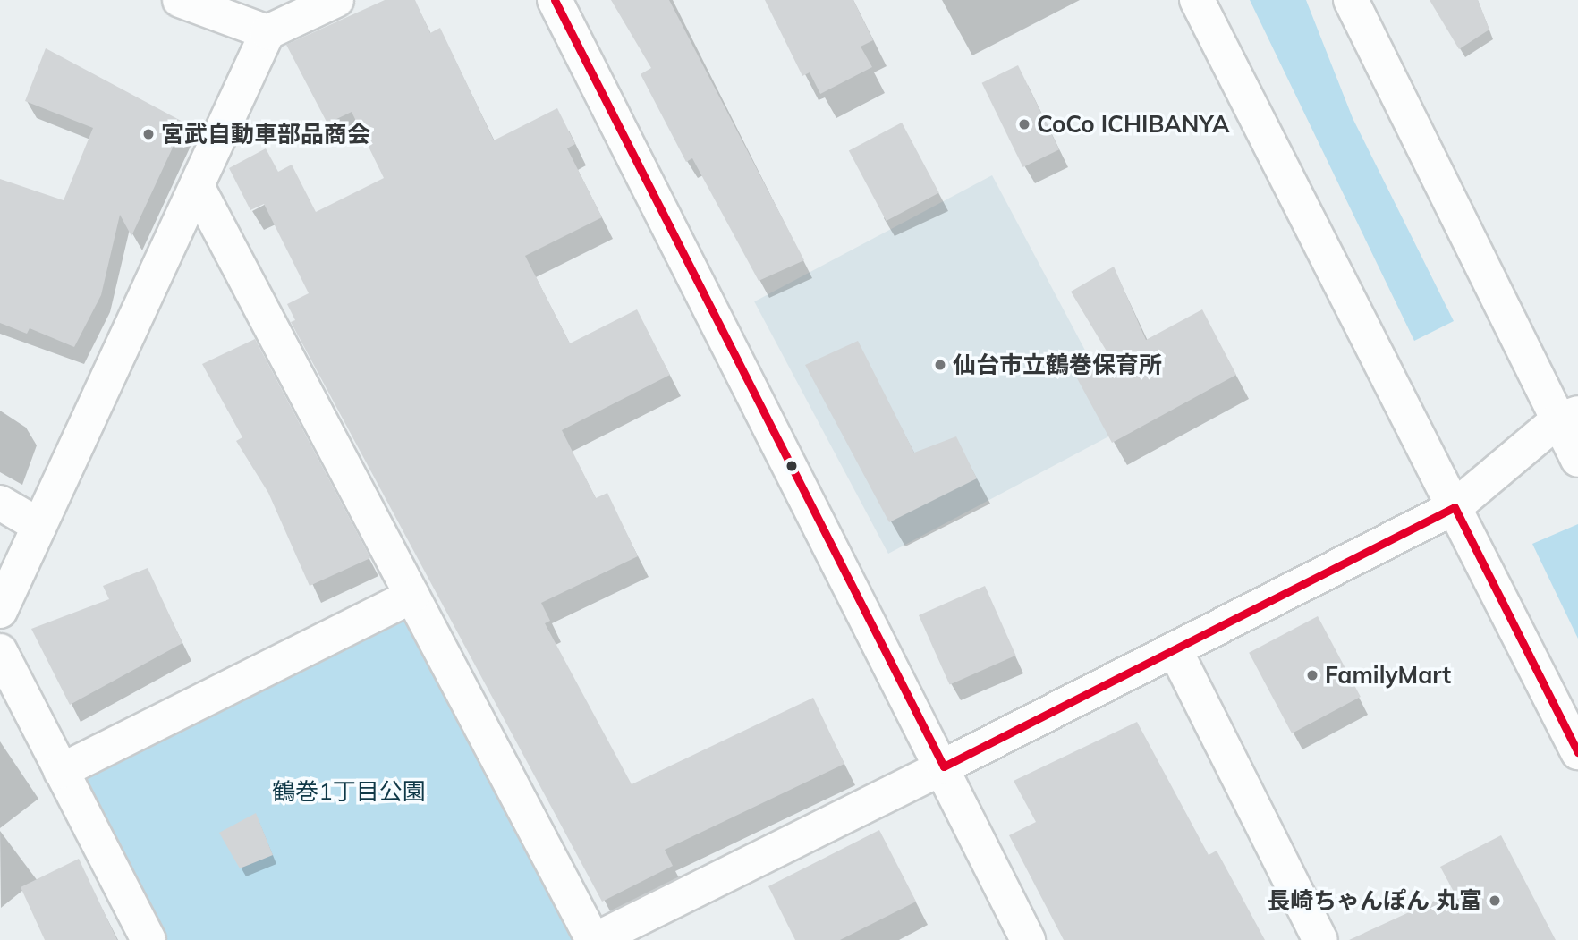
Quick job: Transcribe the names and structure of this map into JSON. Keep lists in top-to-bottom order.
{
  "parks": ["鶴巻1丁目公園"],
  "places": [
    "CoCo ICHIBANYA",
    "宮武自動車部品商会",
    "仙台市立鶴巻保育所",
    "FamilyMart",
    "長崎ちゃんぽん 丸富"
  ]
}
